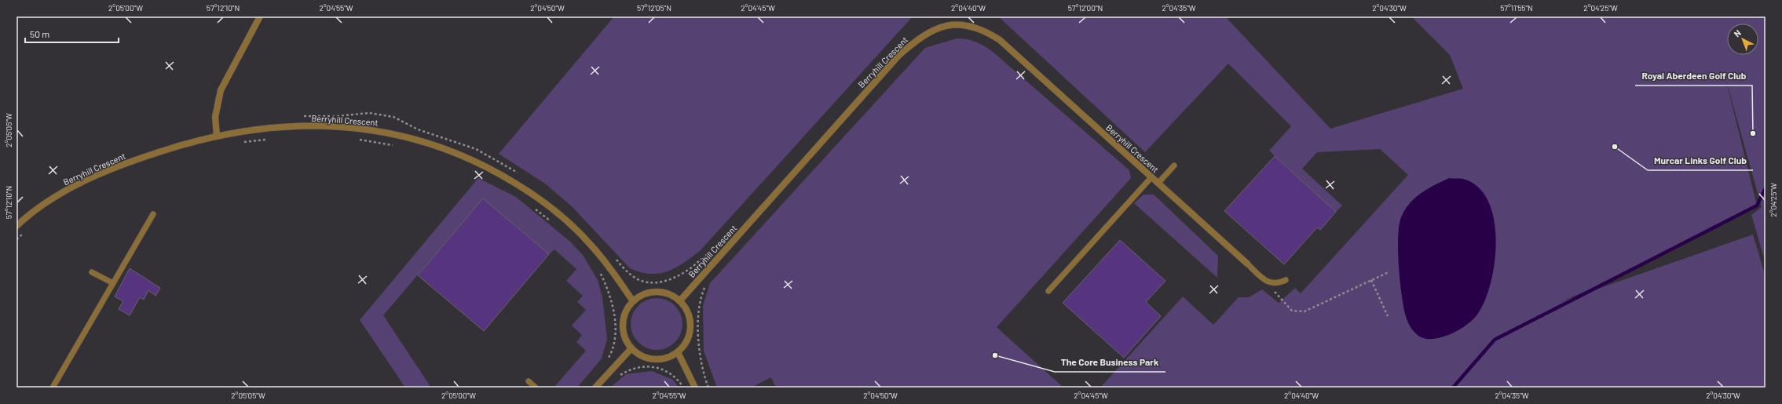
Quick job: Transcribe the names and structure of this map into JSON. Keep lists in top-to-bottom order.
{
  "streets": {
    "street": ["Berryhill Crescent"]
  },
  "places": ["Royal Aberdeen Golf Club", "Murcar Links Golf Club", "The Core Business Park"],
  "scale_bar": "50 m",
  "north": "top left",
  "coordinates": [
    "2°05'00\"W",
    "57°12'10\"N",
    "2°04'55\"W",
    "2°04'50\"W",
    "57°12'05\"N",
    "2°04'45\"W",
    "2°04'40\"W",
    "57°12'00\"N",
    "2°04'35\"W",
    "2°04'30\"W",
    "57°11'55\"N",
    "2°04'25\"W",
    "2°05'05\"W"
  ]
}
